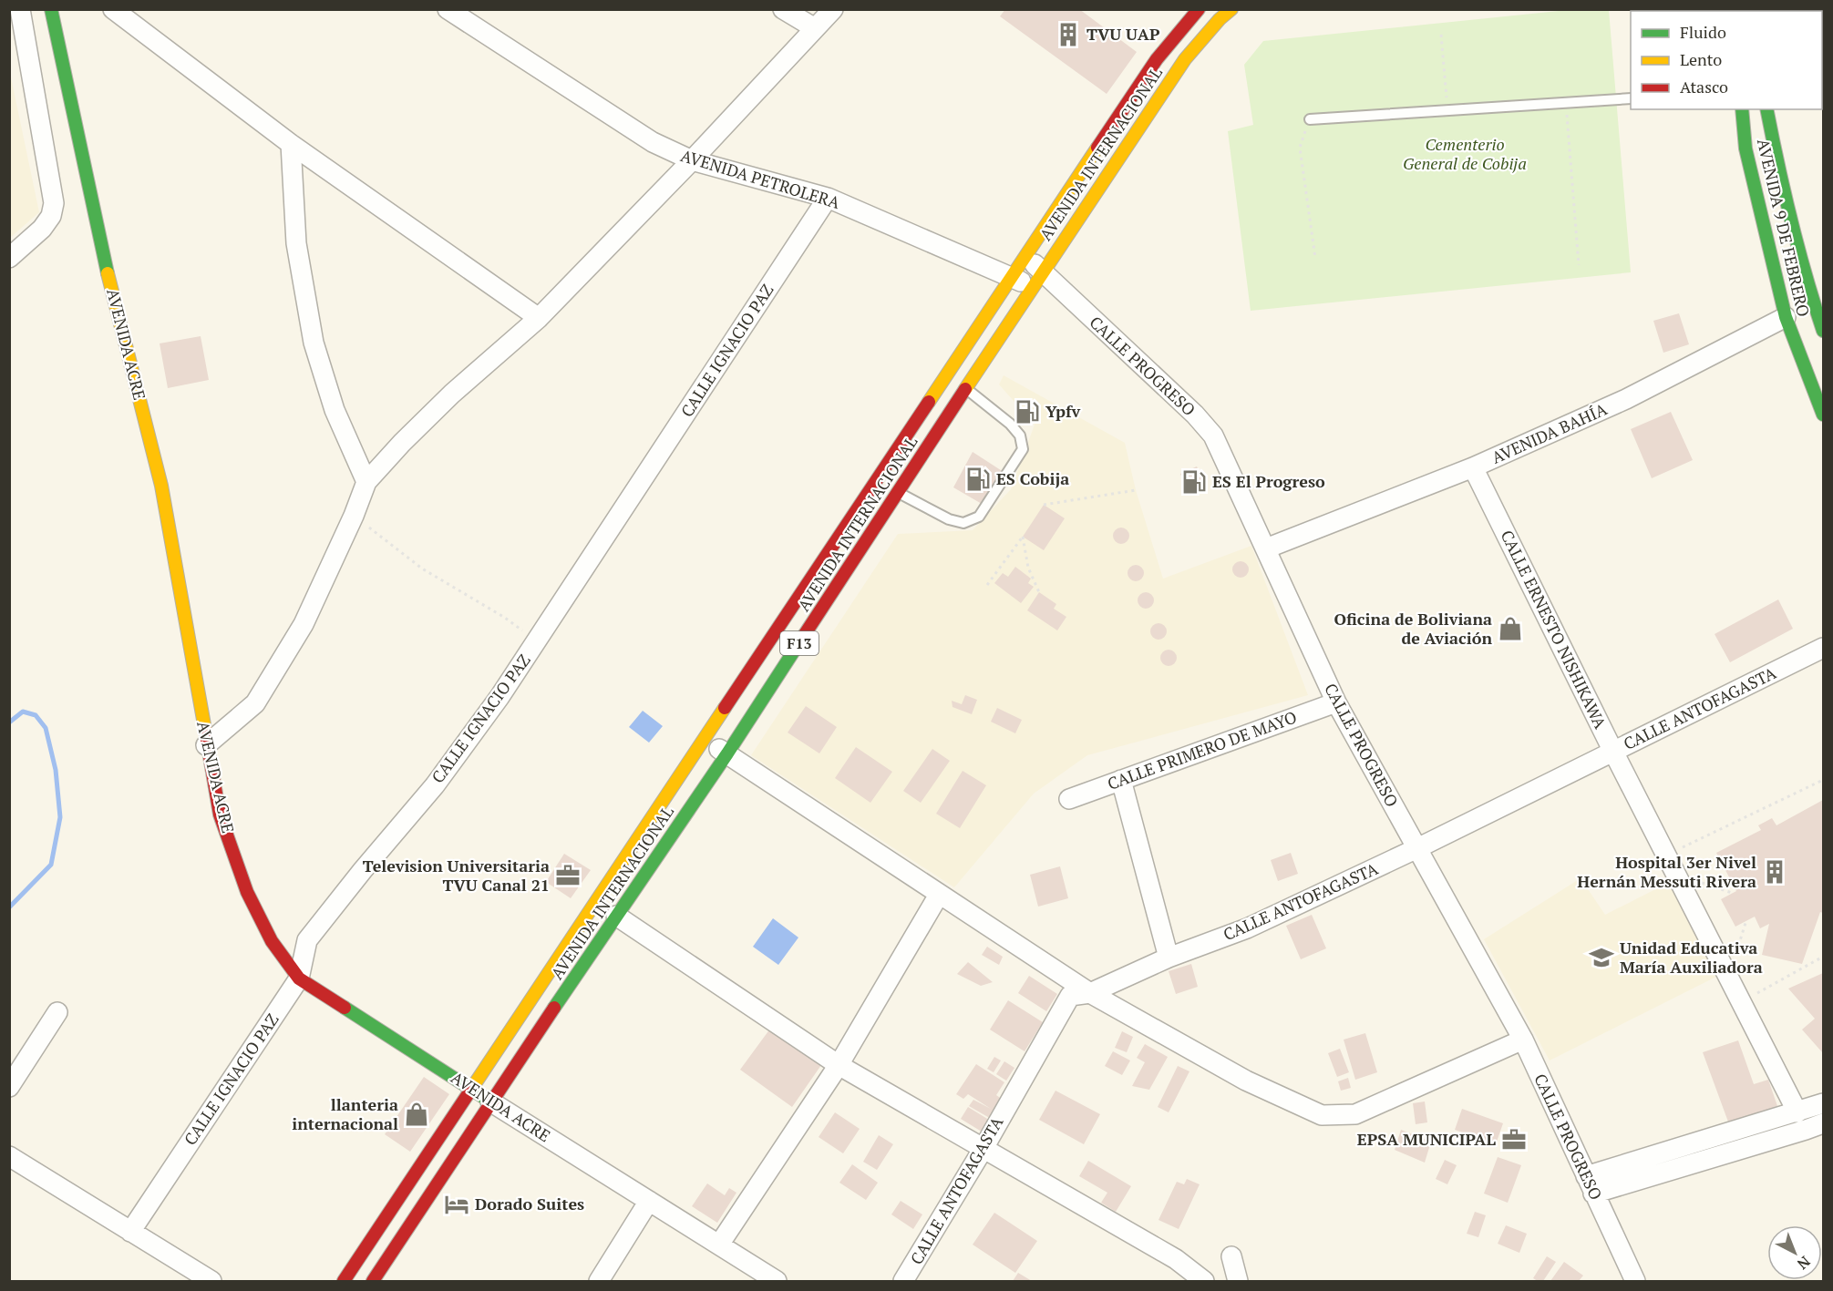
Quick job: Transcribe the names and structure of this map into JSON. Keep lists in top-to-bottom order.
{
  "streets": {
    "main road": [
      "AVENIDA INTERNACIONAL",
      "AVENIDA 9 DE FEBRERO",
      "AVENIDA ACRE",
      "F13"
    ],
    "street": [
      "AVENIDA PETROLERA",
      "CALLE IGNACIO PAZ",
      "CALLE PROGRESO",
      "AVENIDA BAHÍA",
      "CALLE ERNESTO NISHIKAWA",
      "CALLE ANTOFAGASTA",
      "CALLE PRIMERO DE MAYO"
    ]
  },
  "crossings": [
    ["AVENIDA INTERNACIONAL", "AVENIDA PETROLERA"],
    ["AVENIDA INTERNACIONAL", "AVENIDA ACRE"],
    ["AVENIDA INTERNACIONAL", "CALLE PROGRESO"],
    ["AVENIDA PETROLERA", "CALLE IGNACIO PAZ"],
    ["AVENIDA PETROLERA", "CALLE PROGRESO"],
    ["AVENIDA 9 DE FEBRERO", "AVENIDA BAHÍA"],
    ["AVENIDA ACRE", "CALLE IGNACIO PAZ"],
    ["CALLE PROGRESO", "AVENIDA BAHÍA"],
    ["CALLE PROGRESO", "CALLE ANTOFAGASTA"],
    ["CALLE PROGRESO", "CALLE PRIMERO DE MAYO"],
    ["AVENIDA BAHÍA", "CALLE ERNESTO NISHIKAWA"],
    ["CALLE ERNESTO NISHIKAWA", "CALLE ANTOFAGASTA"]
  ],
  "parks": ["Cementerio General de Cobija"],
  "places": {
    "building": ["TVU UAP", "Hospital 3er Nivel Hernán Messuti Rivera"],
    "fuel station": ["Ypfv", "ES Cobija", "ES El Progreso"],
    "shop": ["Oficina de Boliviana de Aviación", "llanteria internacional"],
    "office": ["Television Universitaria TVU Canal 21", "EPSA MUNICIPAL"],
    "school or university": ["Unidad Educativa María Auxiliadora"],
    "hotel": ["Dorado Suites"]
  },
  "legend": ["Fluido", "Lento", "Atasco"],
  "north": "bottom right"
}
